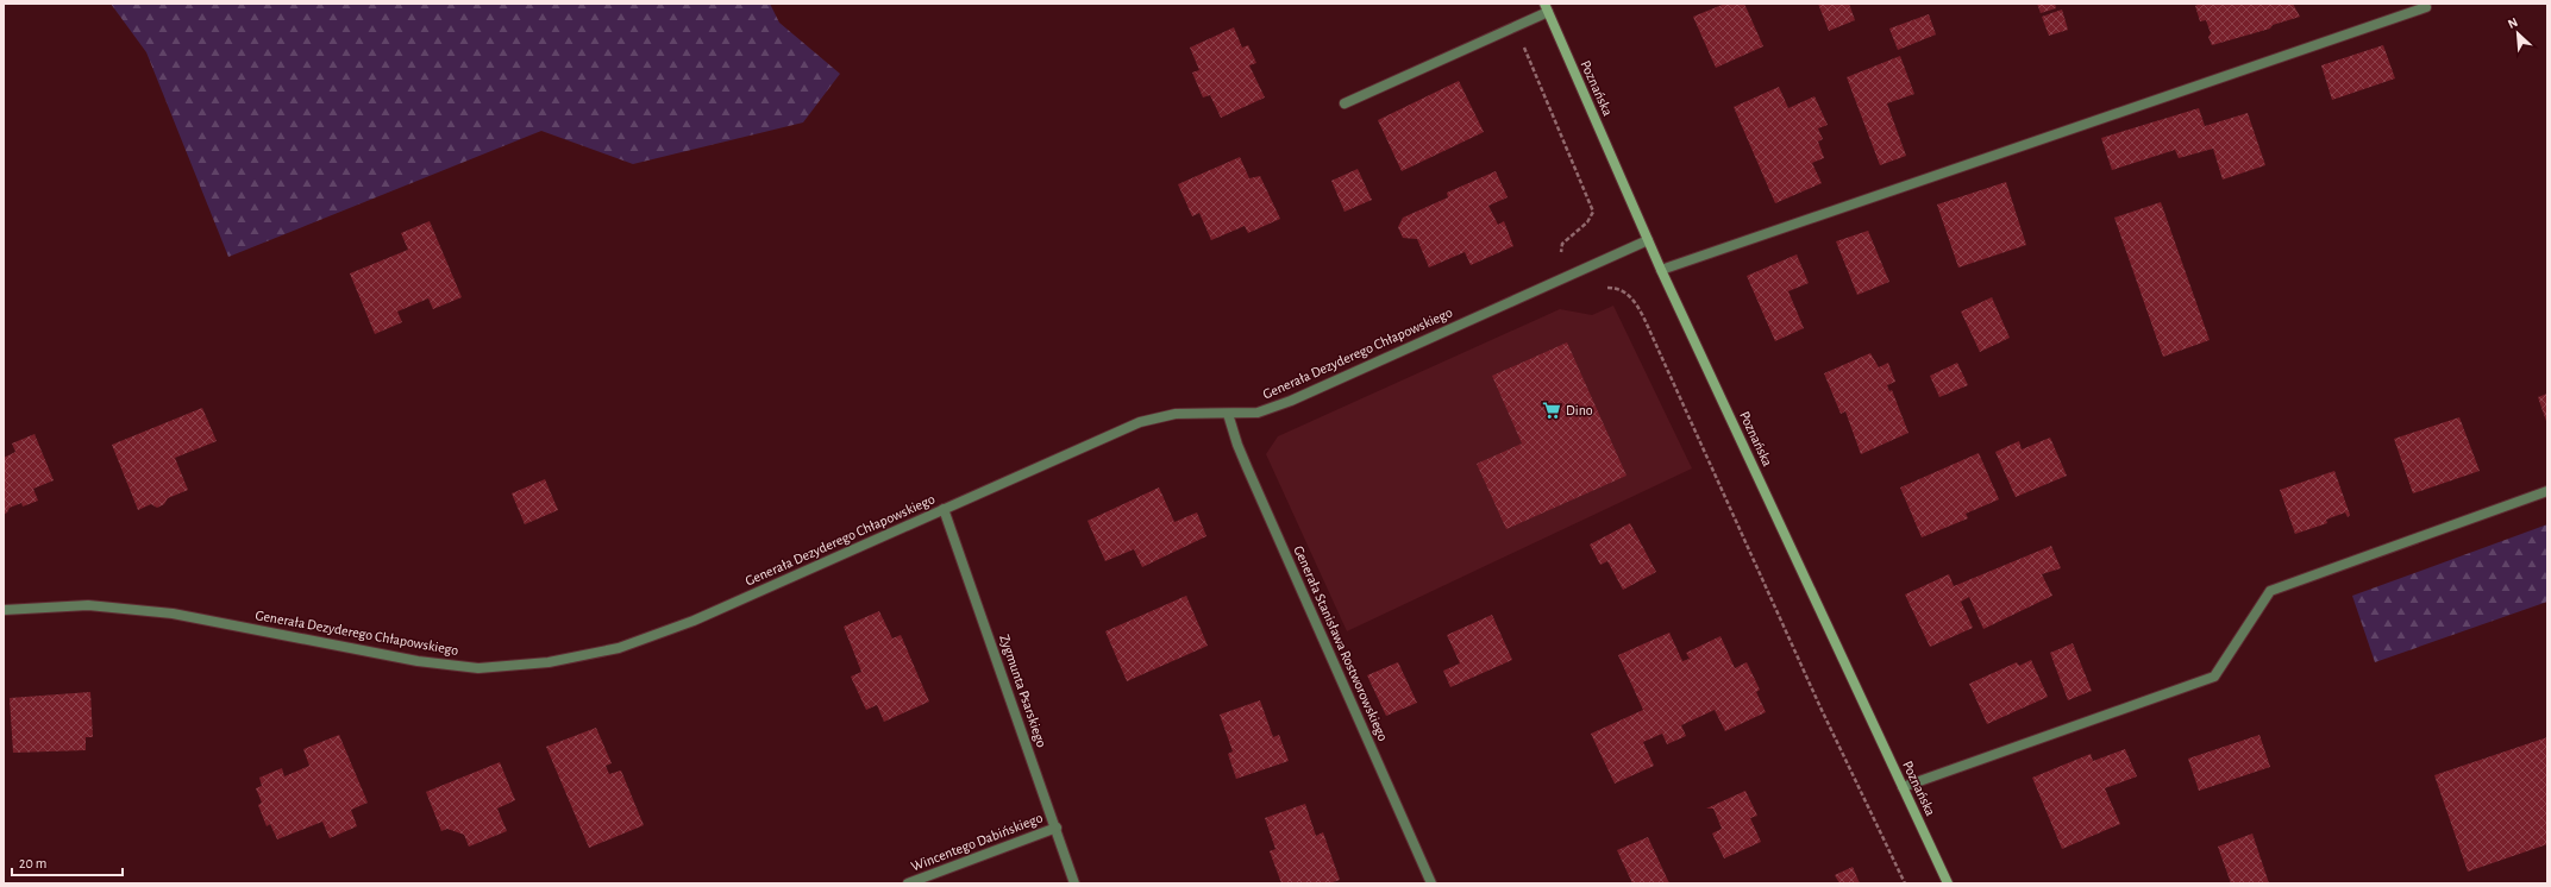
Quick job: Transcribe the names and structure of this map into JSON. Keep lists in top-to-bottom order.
{
  "streets": {
    "street": [
      "Poznańska",
      "Generała Dezyderego Chłapowskiego",
      "Generała Stanisława Rostworowskiego",
      "Zygmunta Psarskiego",
      "Wincentego Dabińskiego"
    ]
  },
  "crossings": [
    ["Poznańska", "Generała Dezyderego Chłapowskiego"],
    ["Generała Dezyderego Chłapowskiego", "Generała Stanisława Rostworowskiego"],
    ["Generała Dezyderego Chłapowskiego", "Zygmunta Psarskiego"],
    ["Zygmunta Psarskiego", "Wincentego Dabińskiego"]
  ],
  "places": {
    "supermarket": ["Dino"]
  },
  "scale_bar": "20 m",
  "north": "top left"
}
